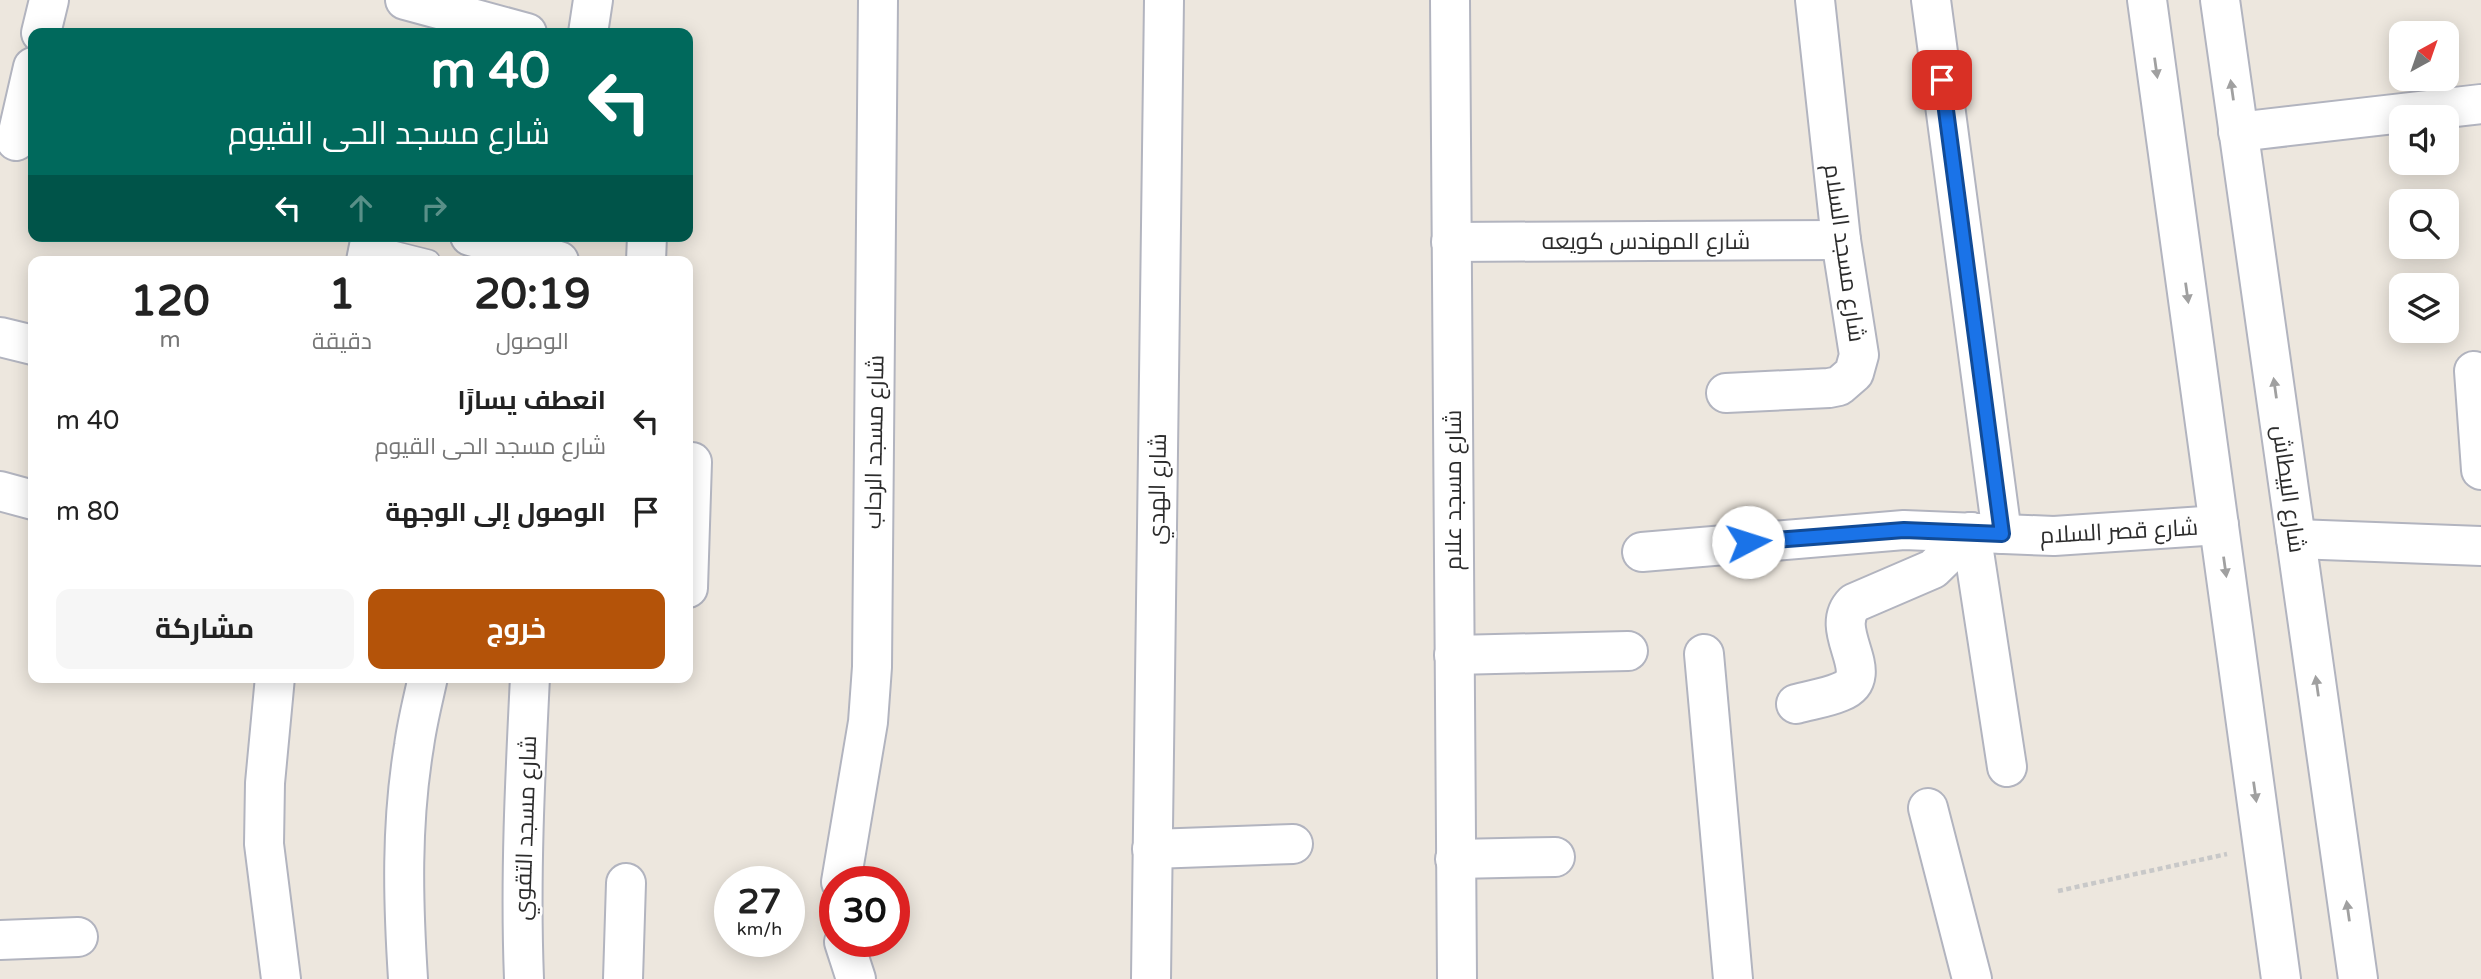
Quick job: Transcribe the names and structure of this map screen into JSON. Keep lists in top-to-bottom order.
{
  "streets": {
    "street": [
      "شارع المهندس كويعه",
      "شارع مسجد السلام",
      "شارع مسجد الرحاب",
      "شارع الهدي",
      "شارع البيطاش",
      "شارع مسجد علام",
      "شارع قصر السلام",
      "شارع مسجد التقوي"
    ]
  },
  "crossings": [
    ["شارع المهندس كويعه", "شارع مسجد السلام"],
    ["شارع المهندس كويعه", "شارع مسجد علام"]
  ],
  "north": "top right",
  "page": {
    "turn": ["40 m", "شارع مسجد الحى القيوم"],
    "eta": [
      "20:19",
      "الوصول",
      "1",
      "دقيقة",
      "120",
      "m"
    ],
    "list": [
      {
        "name": "انعطف يسارًا",
        "note": "شارع مسجد الحى القيوم",
        "value": "40 m"
      },
      {
        "name": "الوصول إلى الوجهة",
        "value": "80 m"
      }
    ],
    "buttons": ["خروج", "مشاركة"],
    "speed": "27 km/h",
    "limit": "30"
  }
}
